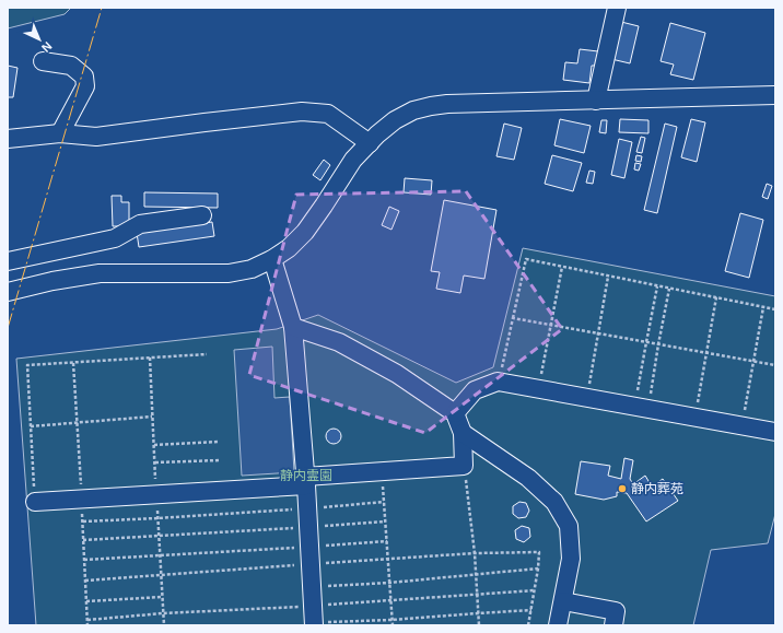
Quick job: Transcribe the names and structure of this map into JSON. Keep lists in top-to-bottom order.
{
  "parks": ["静内霊園"],
  "places": ["静内葬苑"],
  "north": "bottom right"
}
